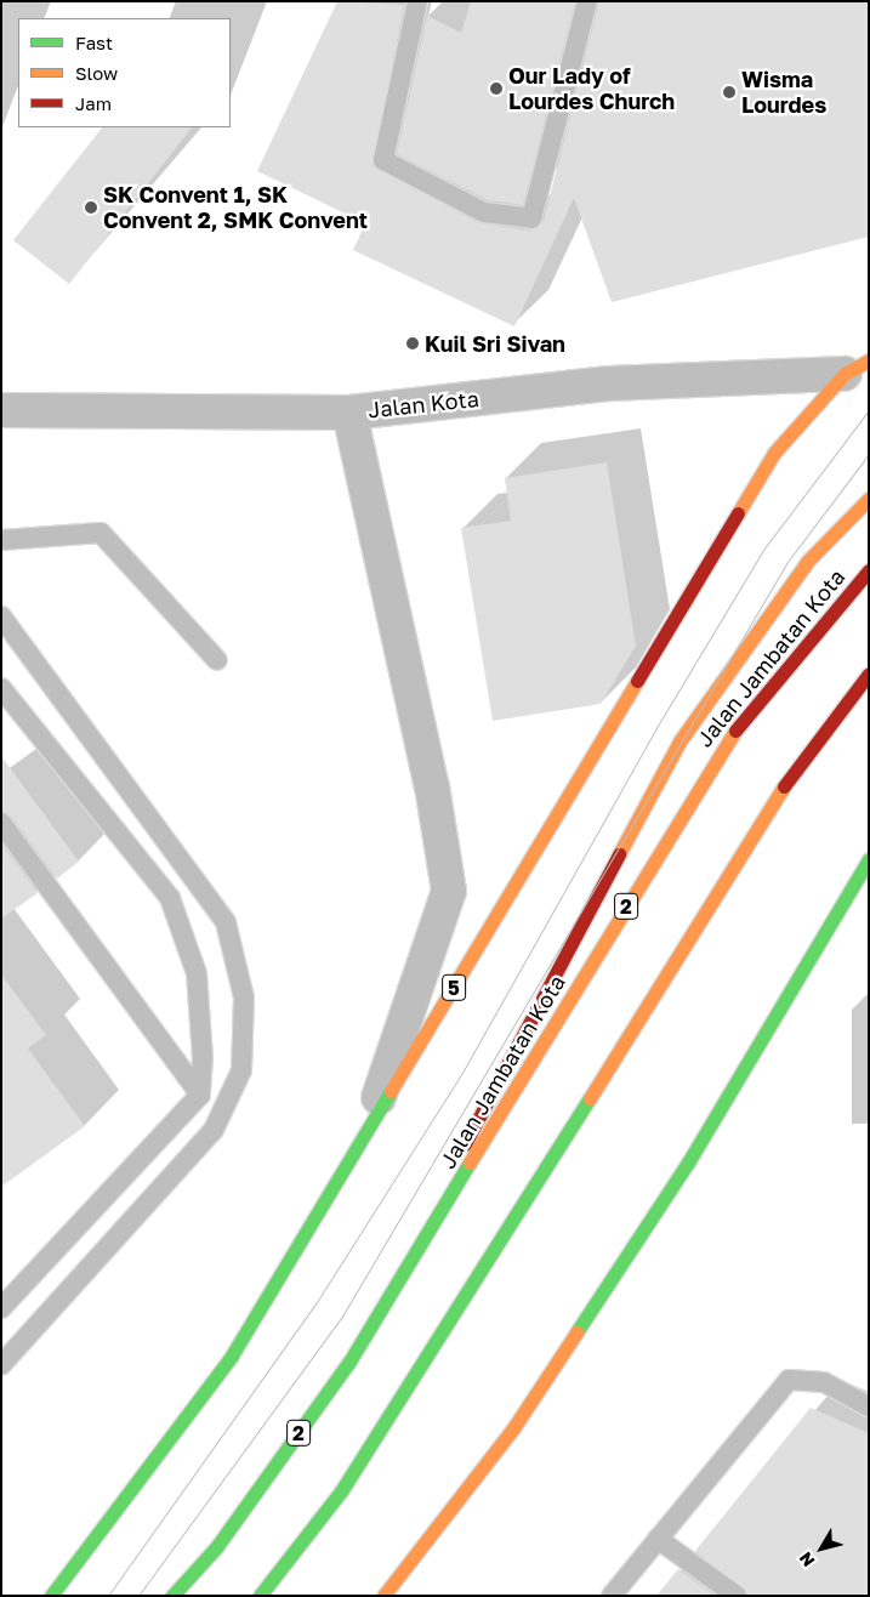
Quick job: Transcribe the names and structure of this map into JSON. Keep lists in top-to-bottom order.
{
  "streets": {
    "highway": ["Jalan Jambatan Kota", "2", "5"],
    "street": ["Jalan Kota"]
  },
  "crossings": [
    ["Jalan Kota", "5"]
  ],
  "places": [
    "Our Lady of Lourdes Church",
    "Wisma Lourdes",
    "SK Convent 1, SK Convent 2, SMK Convent",
    "Kuil Sri Sivan"
  ],
  "legend": ["Fast", "Slow", "Jam"],
  "north": "bottom left"
}
